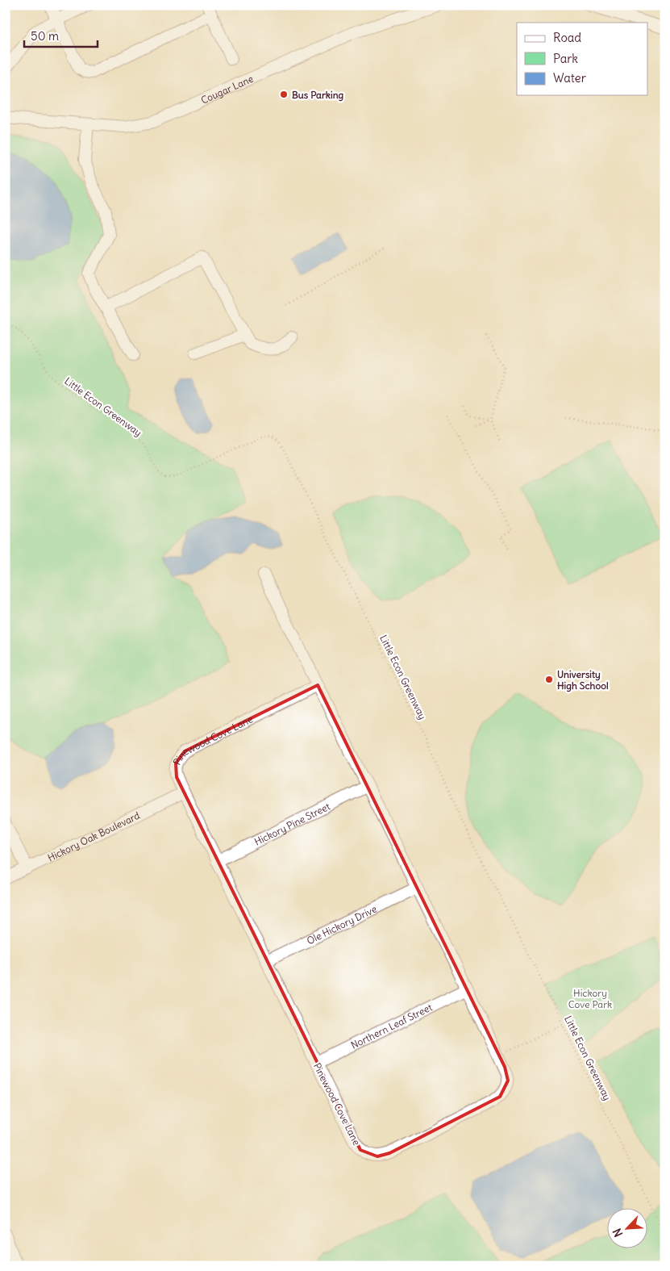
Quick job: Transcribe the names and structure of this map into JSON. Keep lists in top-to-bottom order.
{
  "streets": {
    "street": [
      "Cougar Lane",
      "Pinewood Cove Lane",
      "Hickory Pine Street",
      "Hickory Oak Boulevard",
      "Ole Hickory Drive",
      "Northern Leaf Street"
    ],
    "path": ["Little Econ Greenway"]
  },
  "crossings": [
    ["Pinewood Cove Lane", "Hickory Pine Street"],
    ["Pinewood Cove Lane", "Hickory Oak Boulevard"],
    ["Pinewood Cove Lane", "Ole Hickory Drive"],
    ["Pinewood Cove Lane", "Northern Leaf Street"]
  ],
  "parks": ["Hickory Cove Park"],
  "places": ["Bus Parking", "University High School"],
  "legend": ["Road", "Park", "Water"],
  "scale_bar": "50 m",
  "north": "bottom left"
}
